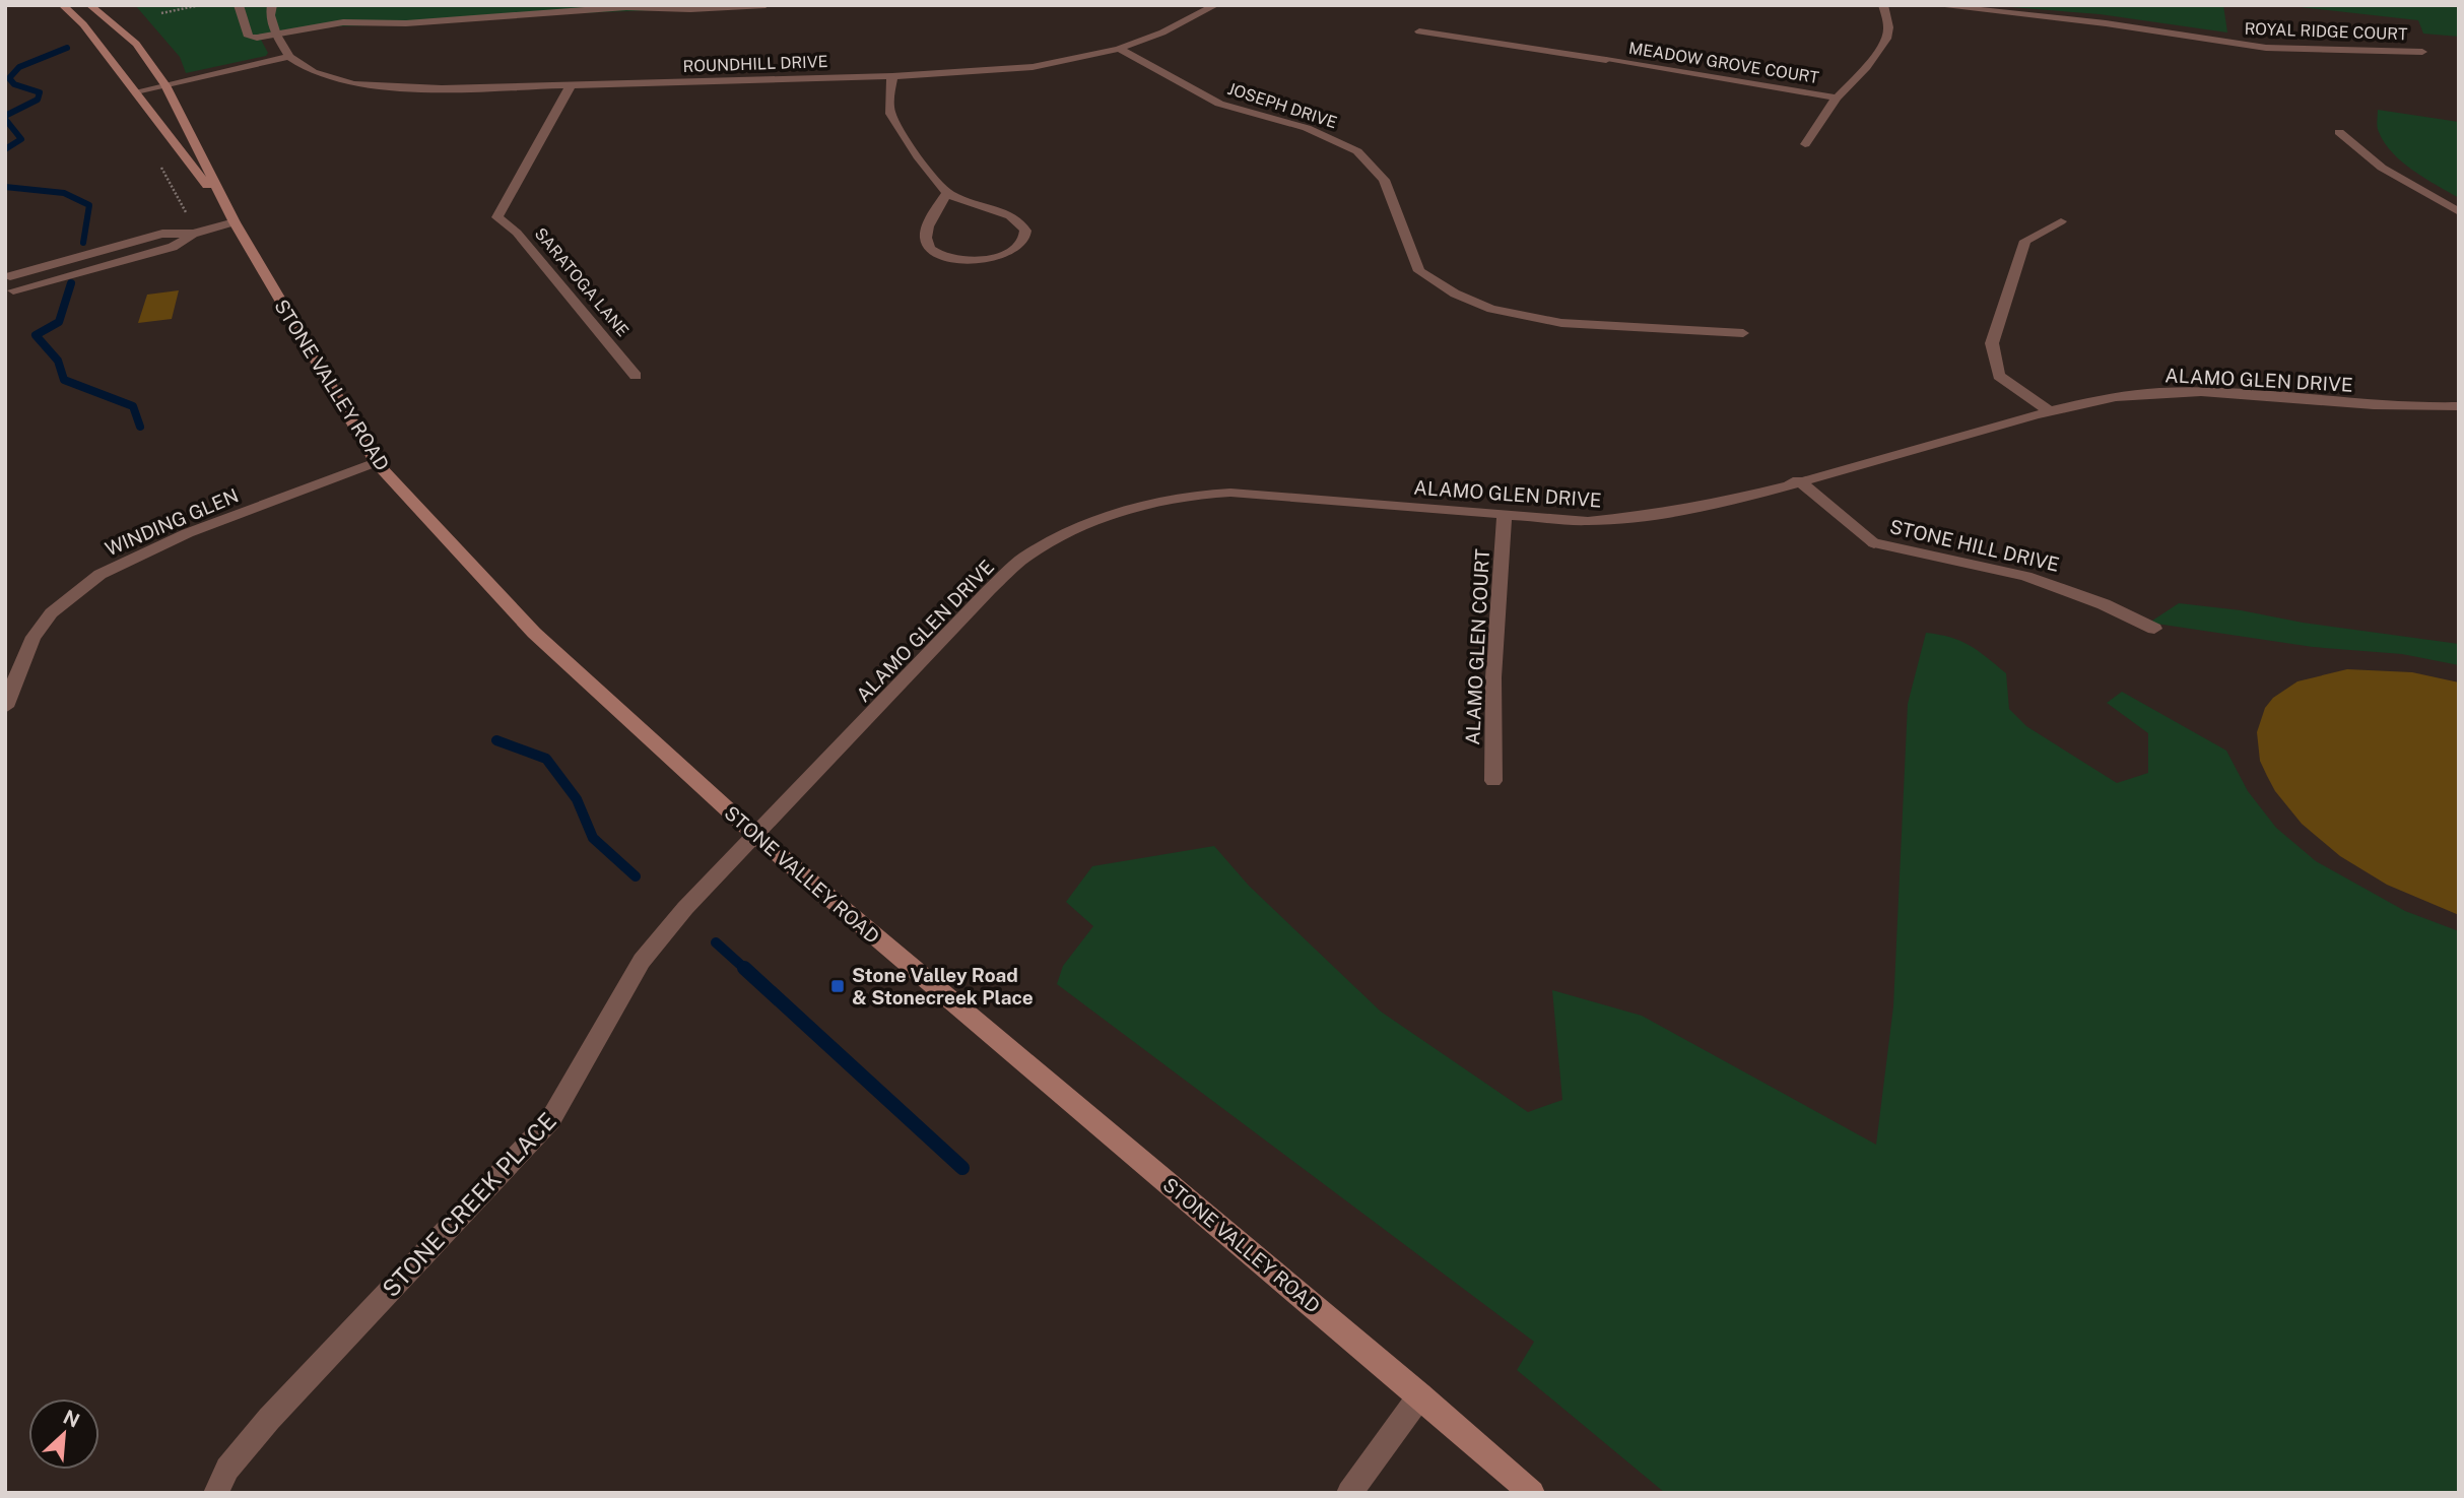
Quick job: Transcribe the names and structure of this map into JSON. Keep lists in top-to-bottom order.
{
  "streets": {
    "street": [
      "ROYAL RIDGE COURT",
      "MEADOW GROVE COURT",
      "ROUNDHILL DRIVE",
      "JOSEPH DRIVE",
      "SARATOGA LANE",
      "ALAMO GLEN DRIVE",
      "STONE VALLEY ROAD",
      "WINDING GLEN",
      "STONE HILL DRIVE",
      "ALAMO GLEN COURT",
      "STONE CREEK PLACE"
    ]
  },
  "crossings": [
    ["ROUNDHILL DRIVE", "JOSEPH DRIVE"],
    ["ROUNDHILL DRIVE", "SARATOGA LANE"],
    ["ALAMO GLEN DRIVE", "STONE VALLEY ROAD"],
    ["ALAMO GLEN DRIVE", "STONE HILL DRIVE"],
    ["ALAMO GLEN DRIVE", "ALAMO GLEN COURT"],
    ["ALAMO GLEN DRIVE", "STONE CREEK PLACE"],
    ["STONE VALLEY ROAD", "WINDING GLEN"],
    ["STONE VALLEY ROAD", "STONE CREEK PLACE"]
  ],
  "places": {
    "transit": ["Stone Valley Road & Stonecreek Place"]
  },
  "north": "top right"
}
